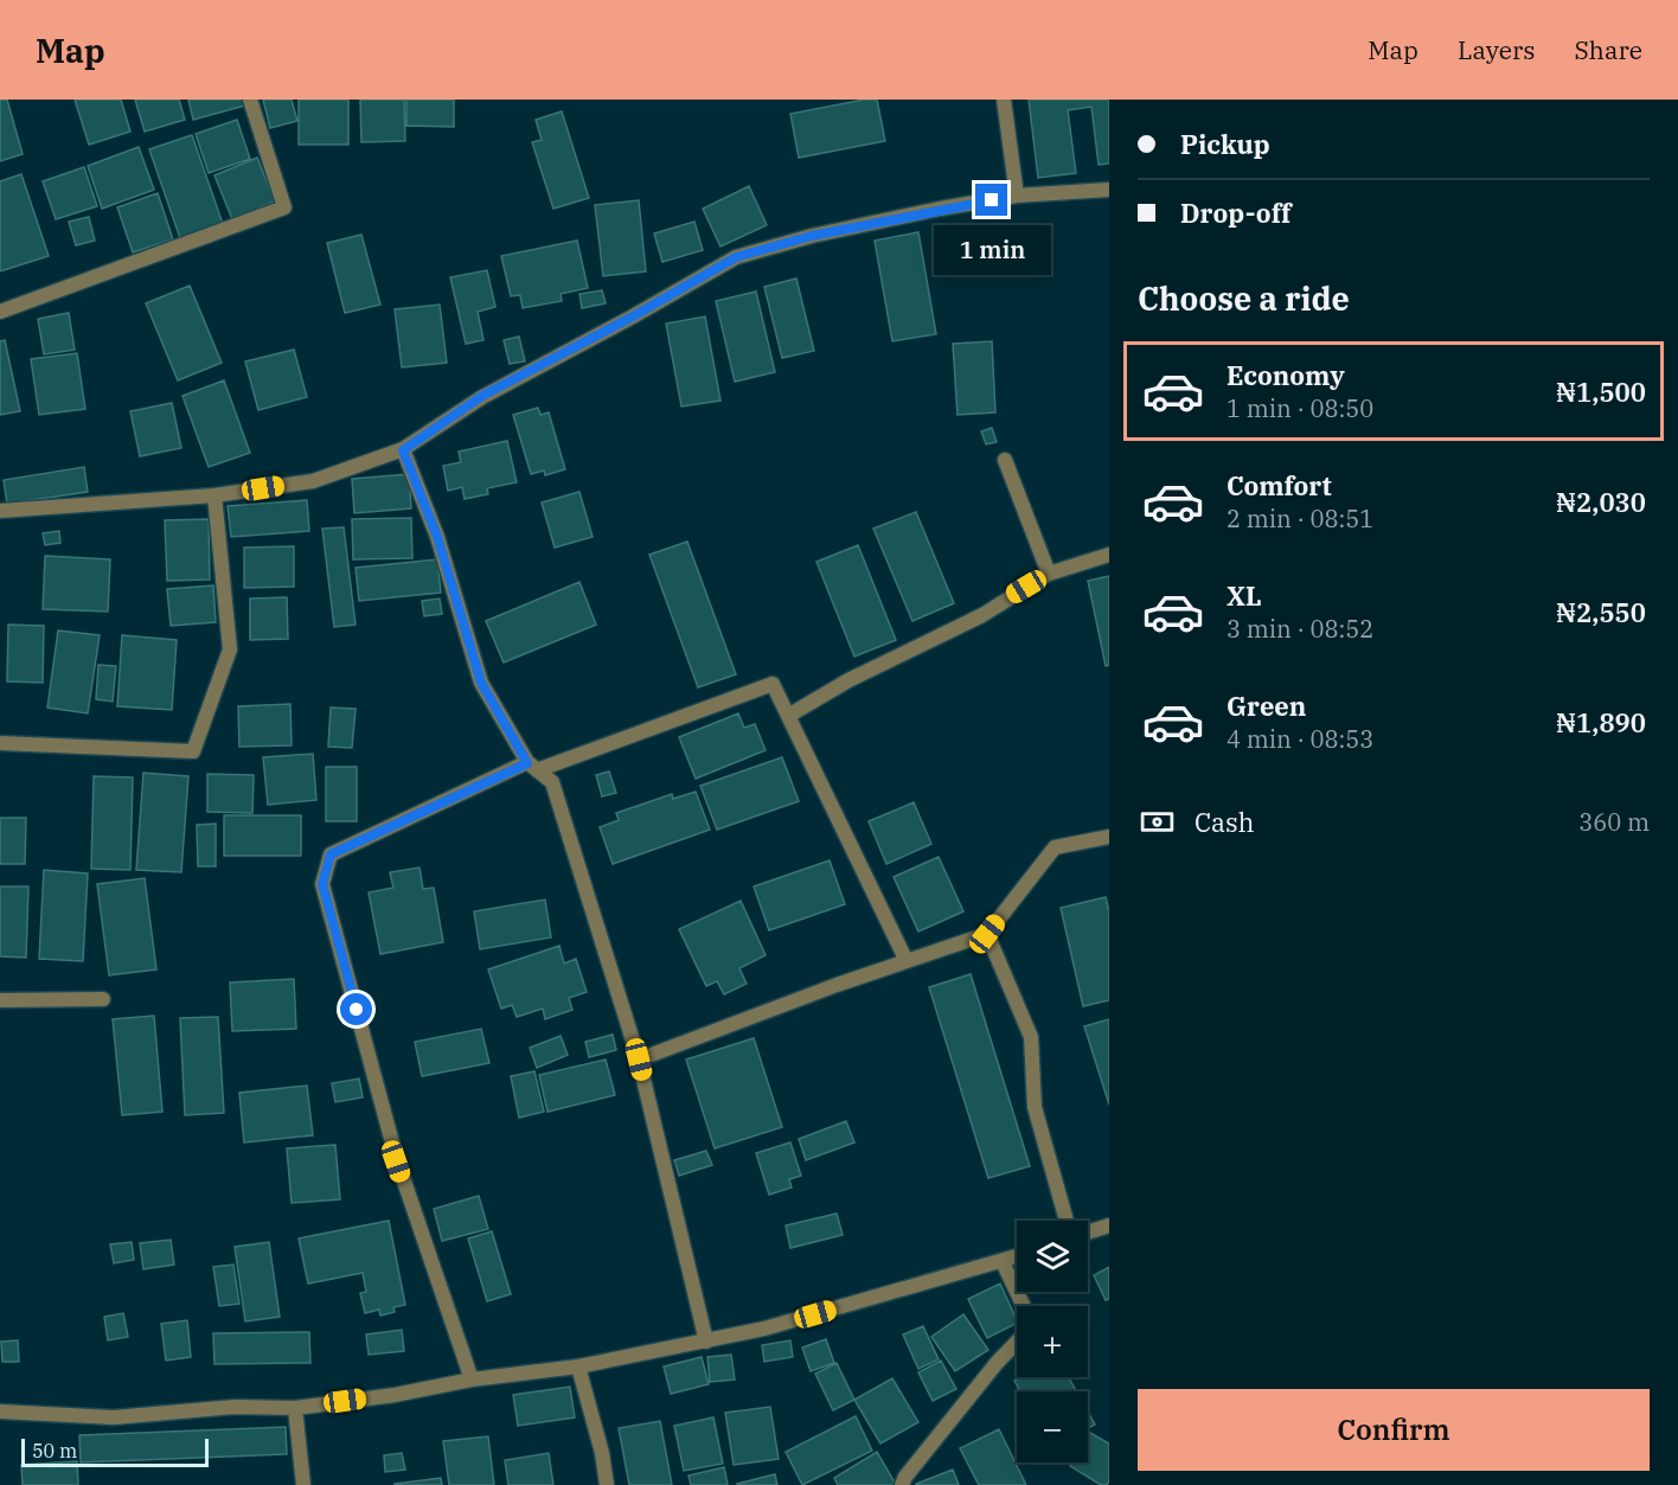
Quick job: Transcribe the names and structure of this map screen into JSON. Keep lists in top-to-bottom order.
{
  "scale_bar": "50 m",
  "page": {
    "header": "Map",
    "nav": ["Map", "Layers", "Share"],
    "banner": ["Pickup", "Drop-off"],
    "bubble": "1 min",
    "heading": "Choose a ride",
    "list": [
      {
        "name": "Economy",
        "note": "1 min · 08:50",
        "value": "₦1,500"
      },
      {
        "name": "Comfort",
        "note": "2 min · 08:51",
        "value": "₦2,030"
      },
      {
        "name": "XL",
        "note": "3 min · 08:52",
        "value": "₦2,550"
      },
      {
        "name": "Green",
        "note": "4 min · 08:53",
        "value": "₦1,890"
      }
    ],
    "pay": ["Cash", "360 m"],
    "map_buttons": ["+", "−"],
    "buttons": "Confirm",
    "scale": "50 m"
  }
}
